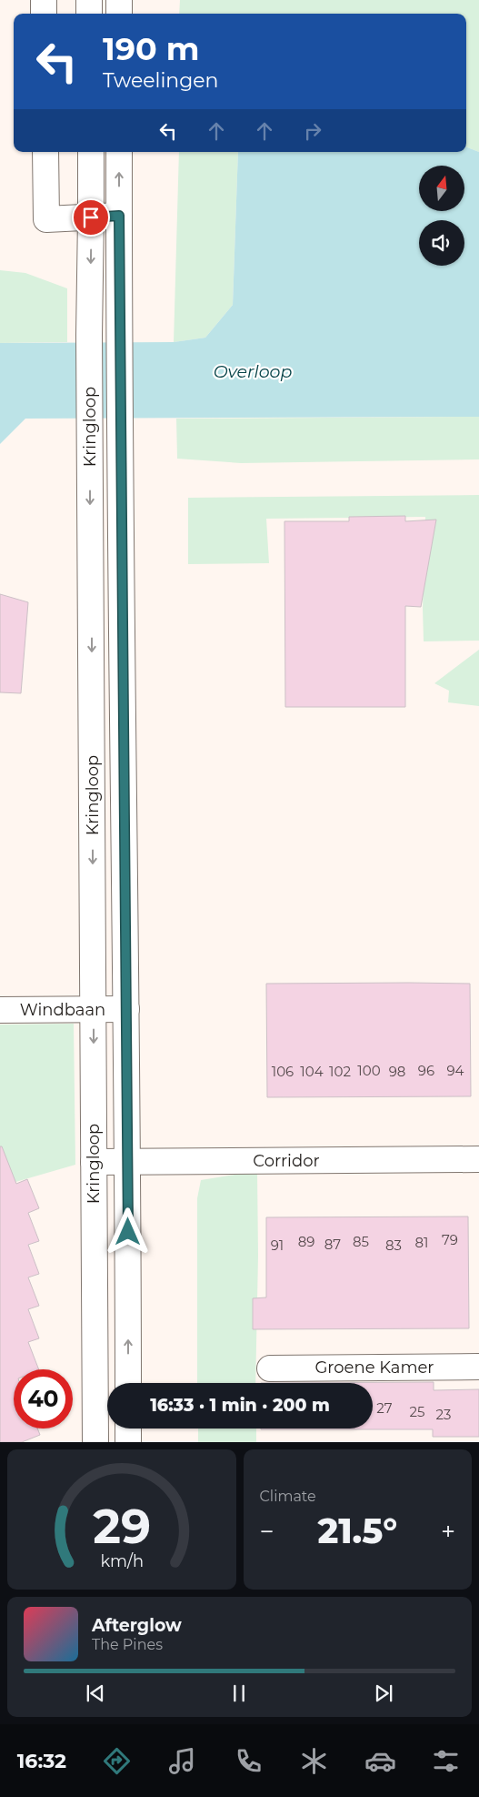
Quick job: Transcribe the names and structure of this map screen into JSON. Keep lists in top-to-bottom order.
{
  "streets": {
    "street": [
      "Kringloop",
      "Windbaan",
      "Corridor",
      "Groene Kamer"
    ]
  },
  "crossings": [
    ["Kringloop", "Windbaan"],
    ["Kringloop", "Corridor"]
  ],
  "water": ["Overloop"],
  "house_numbers": [
    "100",
    "96",
    "94",
    "106",
    "104",
    "102",
    "98",
    "79",
    "89",
    "85",
    "81",
    "87",
    "91",
    "83",
    "27",
    "25",
    "23"
  ],
  "north": "top",
  "page": {
    "turn": ["190 m", "Tweelingen"],
    "limit": "40",
    "trip": "16:33 · 1 min · 200 m",
    "tile": "Climate",
    "heat": ["−", "21.5°", "+"],
    "song": ["Afterglow", "The Pines"],
    "tabs": "16:32",
    "gauge": ["29", "km/h"]
  }
}
